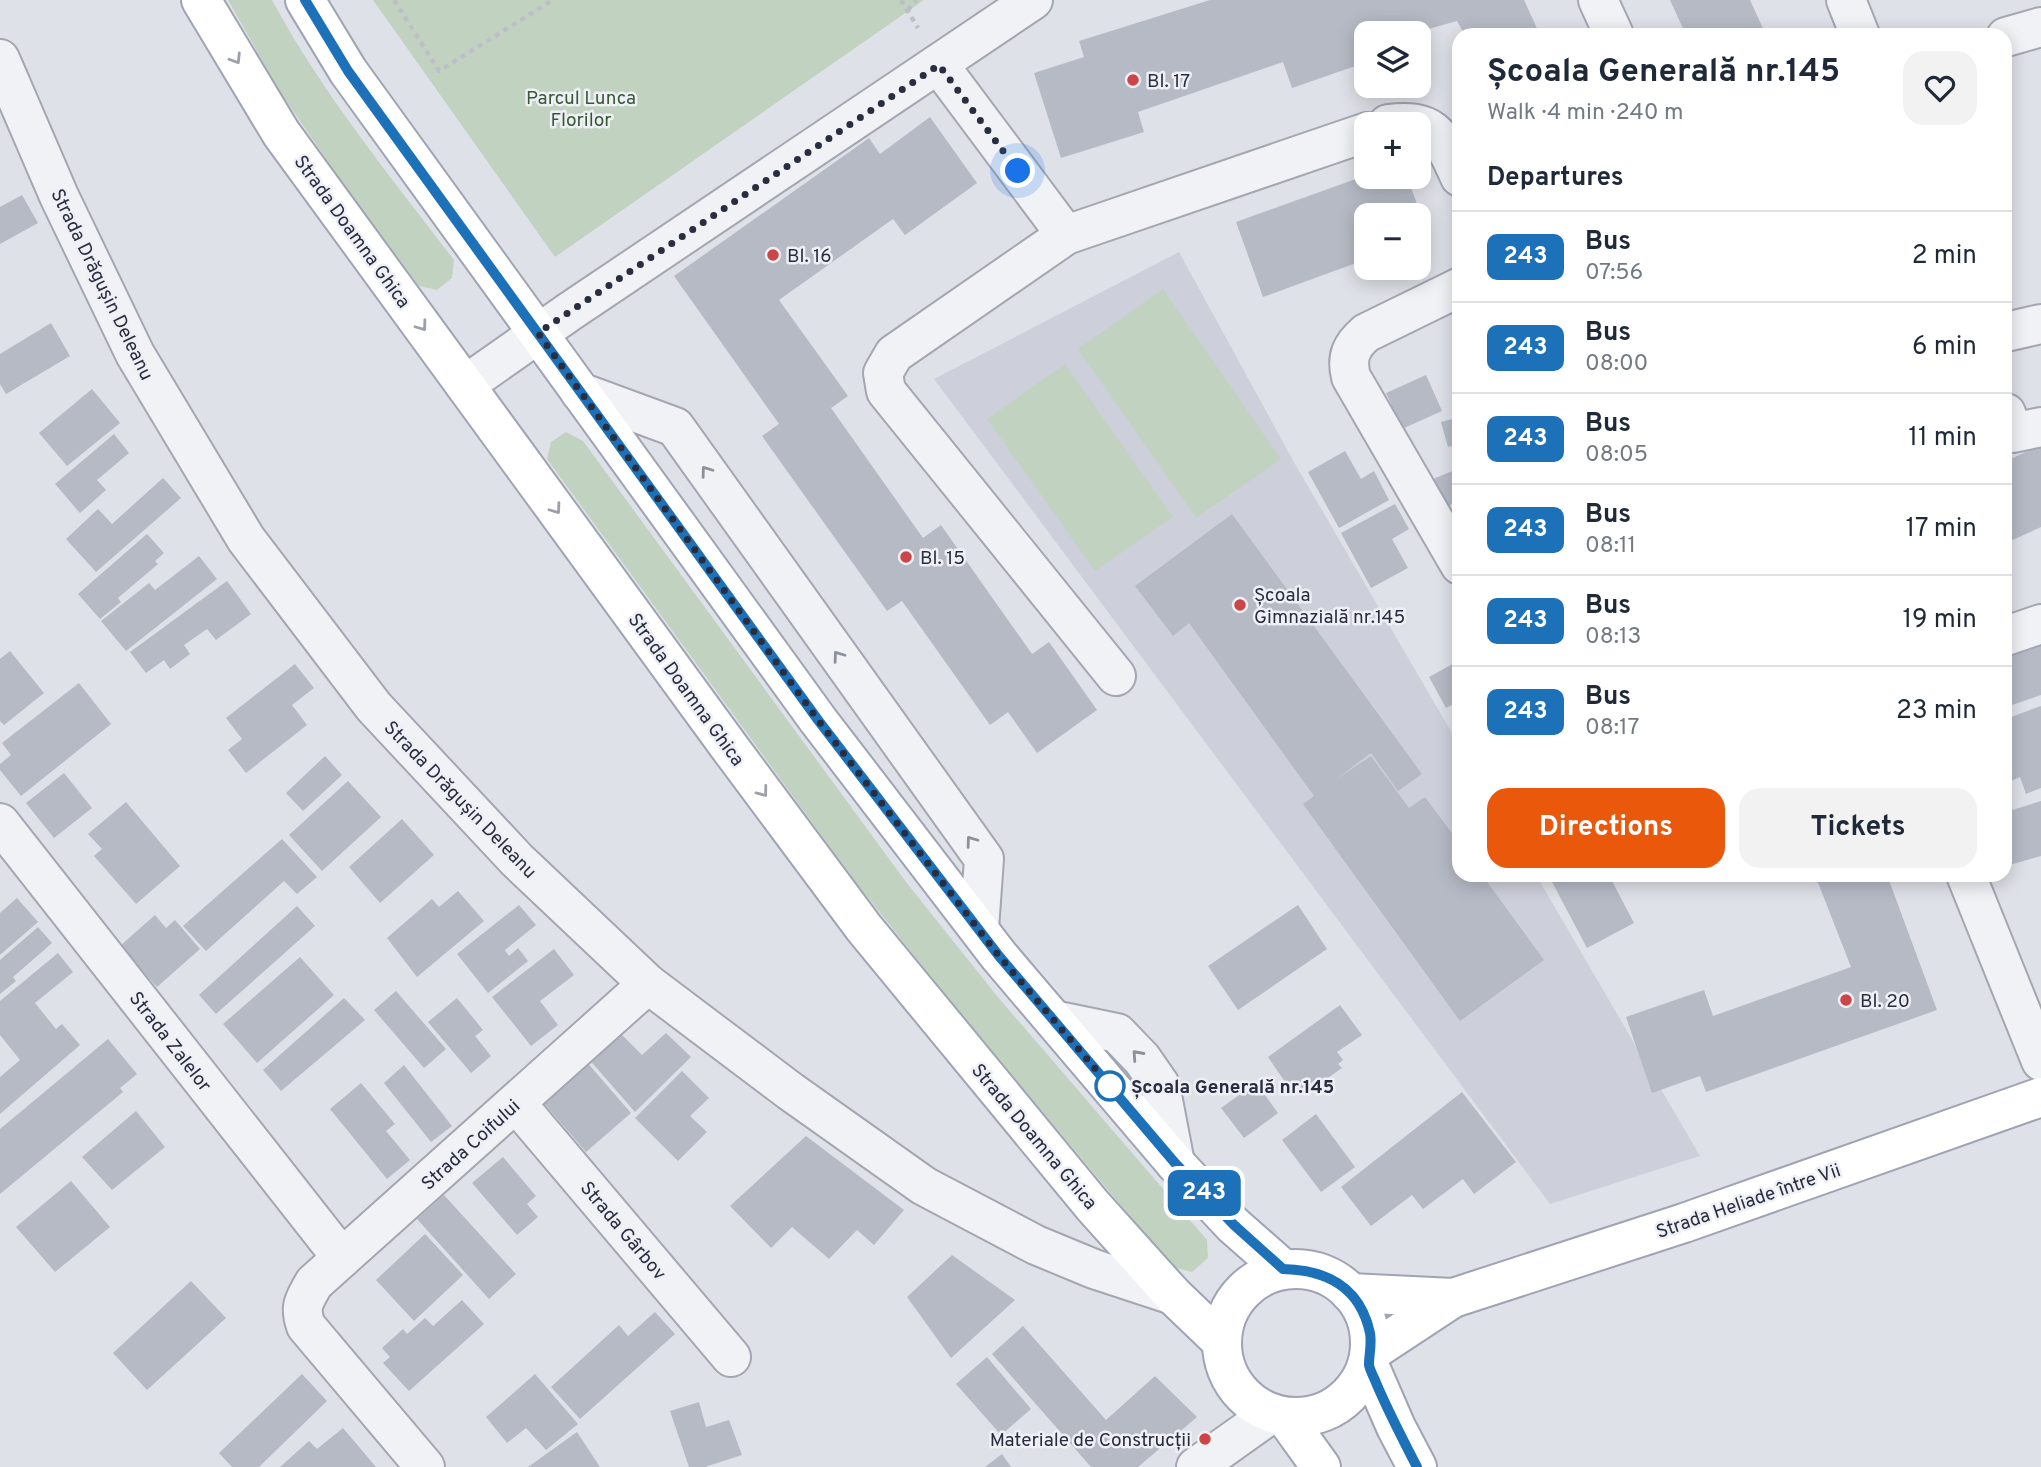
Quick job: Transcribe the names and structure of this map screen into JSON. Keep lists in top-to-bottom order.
{
  "streets": {
    "main road": ["Strada Doamna Ghica", "Strada Heliade între Vii"],
    "street": [
      "Strada Drăgușin Deleanu",
      "Strada Zalelor",
      "Strada Coifului",
      "Strada Gârbov"
    ]
  },
  "crossings": [
    ["Strada Doamna Ghica", "Strada Drăgușin Deleanu"],
    ["Strada Doamna Ghica", "Strada Heliade între Vii"],
    ["Strada Drăgușin Deleanu", "Strada Coifului"],
    ["Strada Zalelor", "Strada Coifului"],
    ["Strada Coifului", "Strada Gârbov"]
  ],
  "parks": ["Parcul Lunca Florilor"],
  "places": [
    "Bl. 17",
    "Bl. 16",
    "Bl. 15",
    "Școala Gimnazială nr.145",
    "Bl. 20",
    "Școala Generală nr.145",
    "Materiale de Construcții"
  ],
  "lines": ["bus line 243"],
  "page": {
    "on_map": "243",
    "map_buttons": ["+", "−"],
    "heading": [
      ["Școala Generală nr.145", "Walk · 4 min · 240 m"],
      "Departures"
    ],
    "list": [
      {
        "mark": "243",
        "name": "Bus",
        "note": "07:56",
        "value": "2 min"
      },
      {
        "mark": "243",
        "name": "Bus",
        "note": "08:00",
        "value": "6 min"
      },
      {
        "mark": "243",
        "name": "Bus",
        "note": "08:05",
        "value": "11 min"
      },
      {
        "mark": "243",
        "name": "Bus",
        "note": "08:11",
        "value": "17 min"
      },
      {
        "mark": "243",
        "name": "Bus",
        "note": "08:13",
        "value": "19 min"
      },
      {
        "mark": "243",
        "name": "Bus",
        "note": "08:17",
        "value": "23 min"
      }
    ],
    "buttons": ["Directions", "Tickets"]
  }
}
